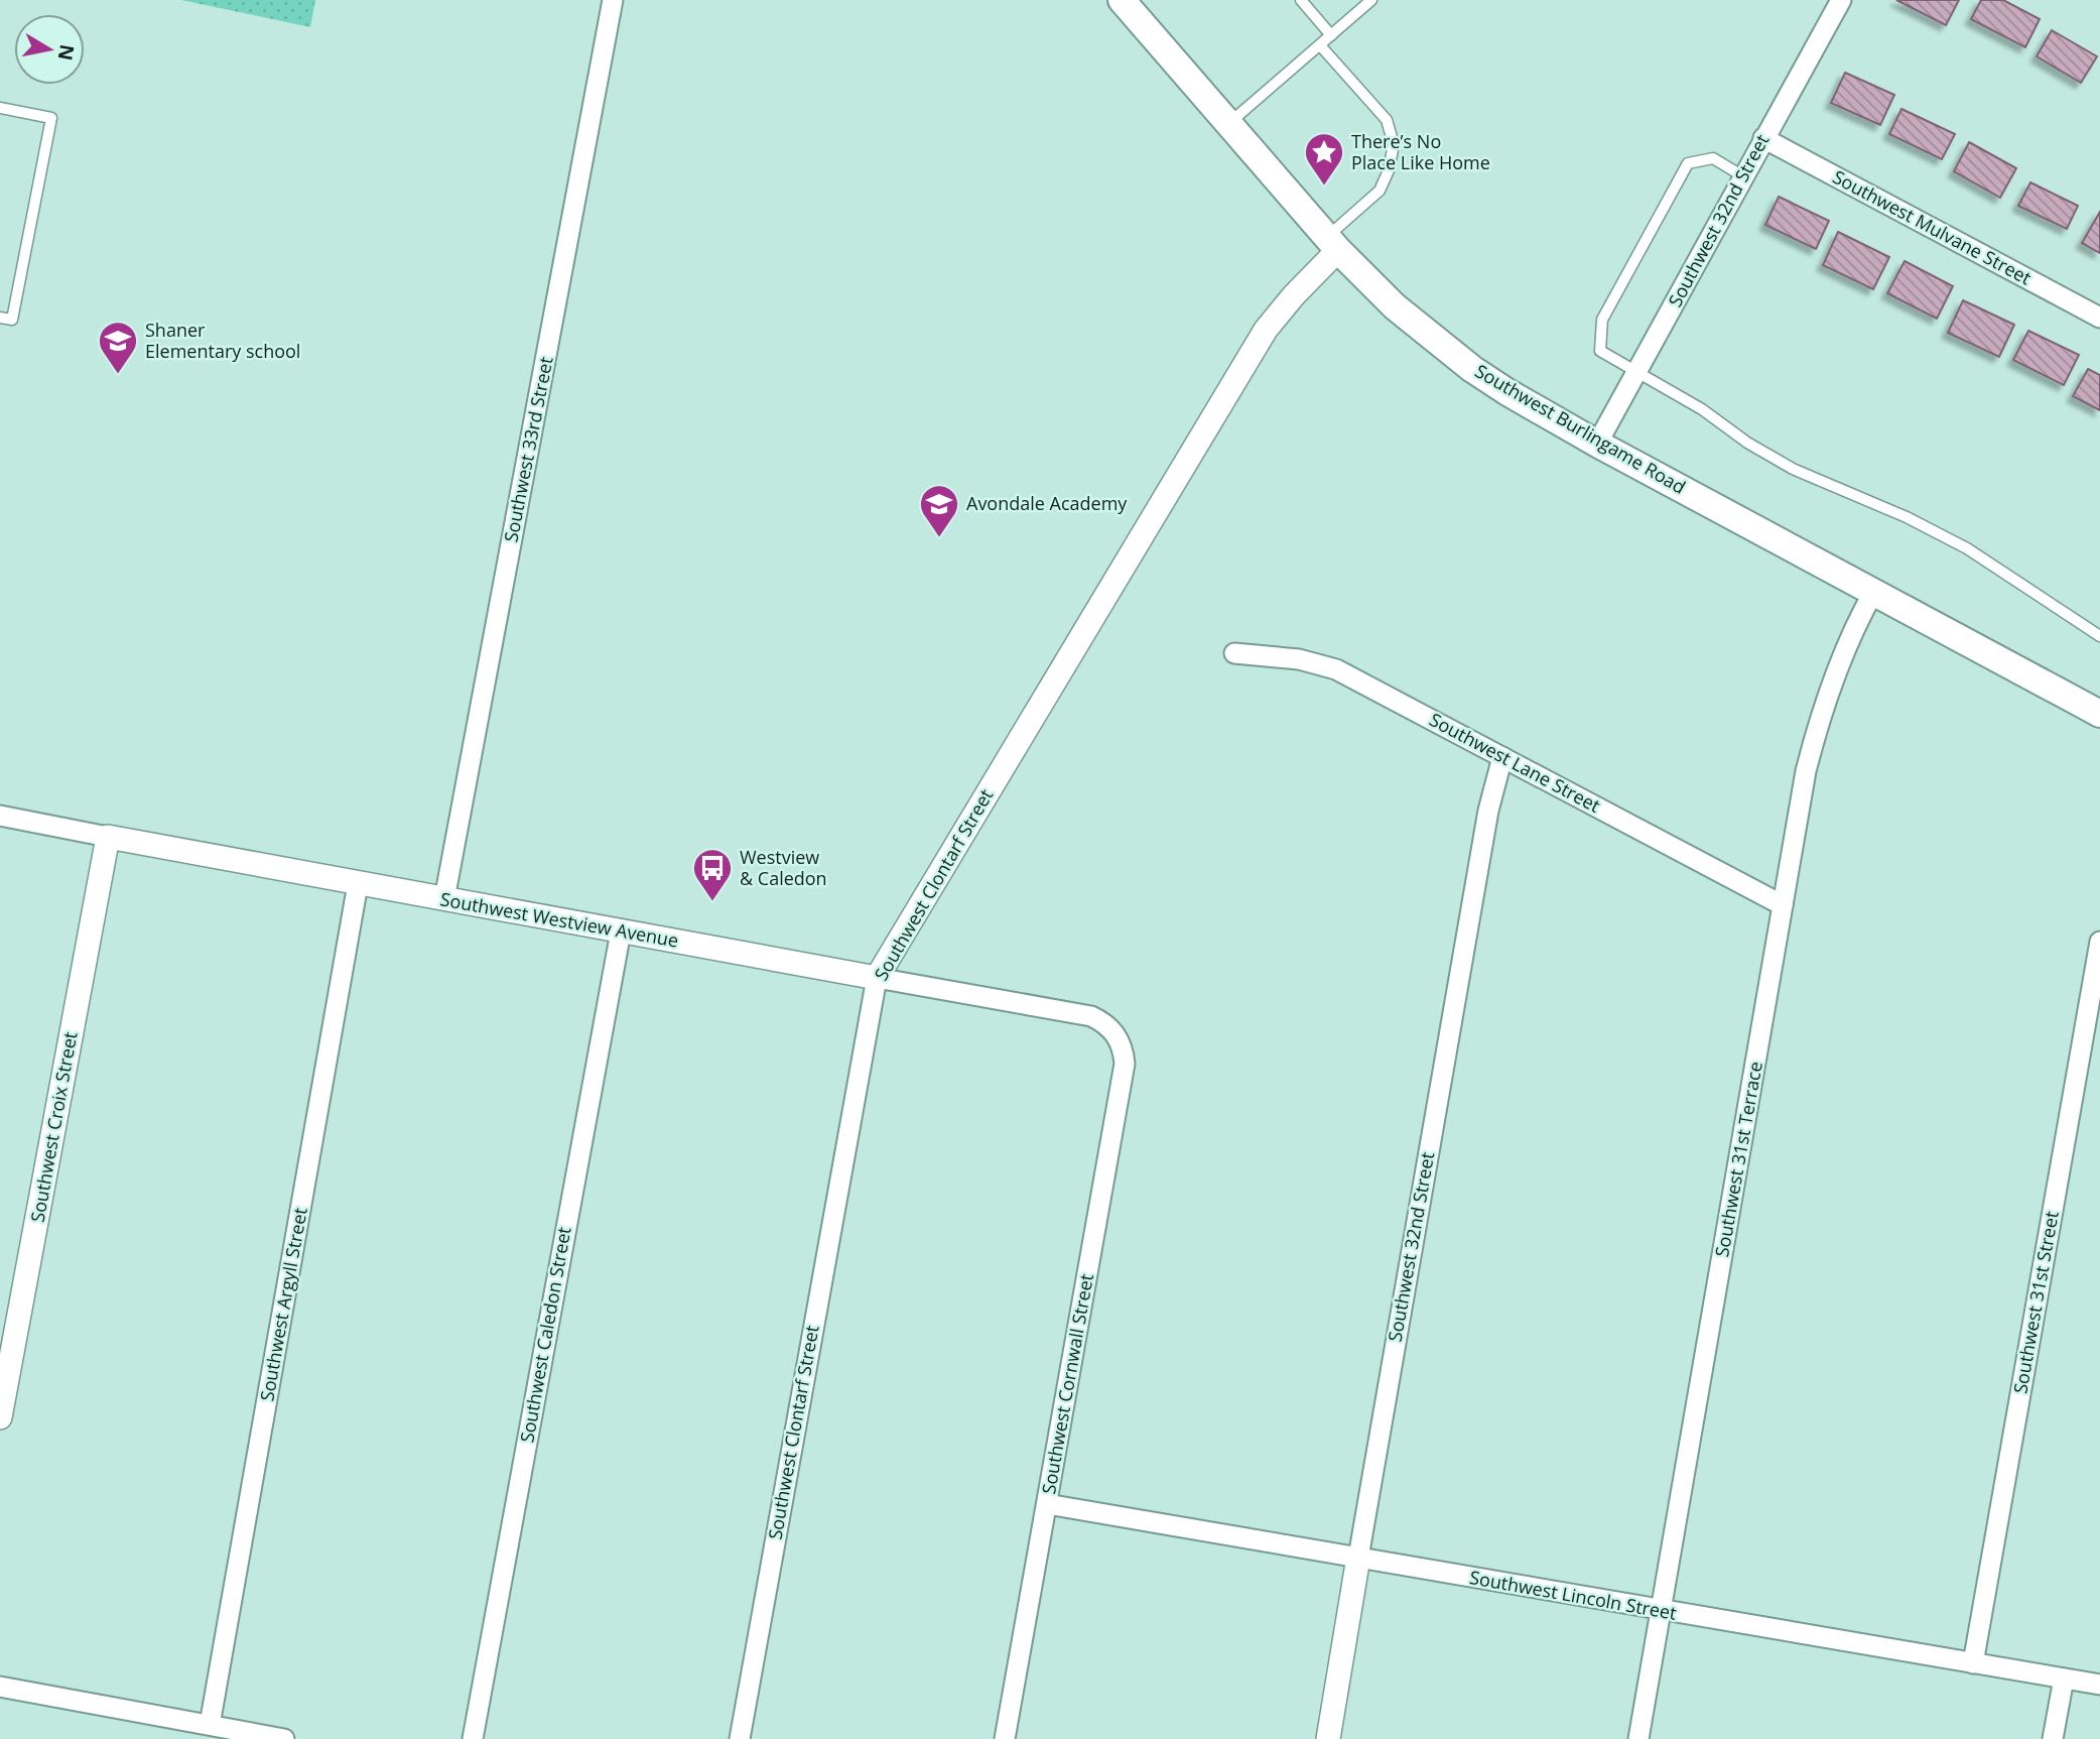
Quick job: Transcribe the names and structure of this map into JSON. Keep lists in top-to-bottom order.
{
  "streets": {
    "main road": ["Southwest Burlingame Road"],
    "street": [
      "Southwest 32nd Street",
      "Southwest Mulvane Street",
      "Southwest 33rd Street",
      "Southwest Lane Street",
      "Southwest Clontarf Street",
      "Southwest Westview Avenue",
      "Southwest Croix Street",
      "Southwest 31st Terrace",
      "Southwest 31st Street",
      "Southwest Argyll Street",
      "Southwest Caledon Street",
      "Southwest Cornwall Street",
      "Southwest Lincoln Street"
    ]
  },
  "crossings": [
    ["Southwest 32nd Street", "Southwest Mulvane Street"],
    ["Southwest 32nd Street", "Southwest Burlingame Road"],
    ["Southwest 32nd Street", "Southwest Lane Street"],
    ["Southwest 32nd Street", "Southwest Lincoln Street"],
    ["Southwest Burlingame Road", "Southwest Clontarf Street"],
    ["Southwest Burlingame Road", "Southwest 31st Terrace"],
    ["Southwest 33rd Street", "Southwest Westview Avenue"],
    ["Southwest Lane Street", "Southwest 31st Terrace"],
    ["Southwest Clontarf Street", "Southwest Westview Avenue"],
    ["Southwest Westview Avenue", "Southwest Croix Street"],
    ["Southwest Westview Avenue", "Southwest Argyll Street"],
    ["Southwest Westview Avenue", "Southwest Caledon Street"],
    ["Southwest Westview Avenue", "Southwest Cornwall Street"],
    ["Southwest 31st Terrace", "Southwest Lincoln Street"],
    ["Southwest 31st Street", "Southwest Lincoln Street"],
    ["Southwest Cornwall Street", "Southwest Lincoln Street"]
  ],
  "places": {
    "place": ["There’s No Place Like Home"],
    "school or university": ["Shaner Elementary school", "Avondale Academy"],
    "bus stop": ["Westview & Caledon"]
  },
  "north": "right"
}
